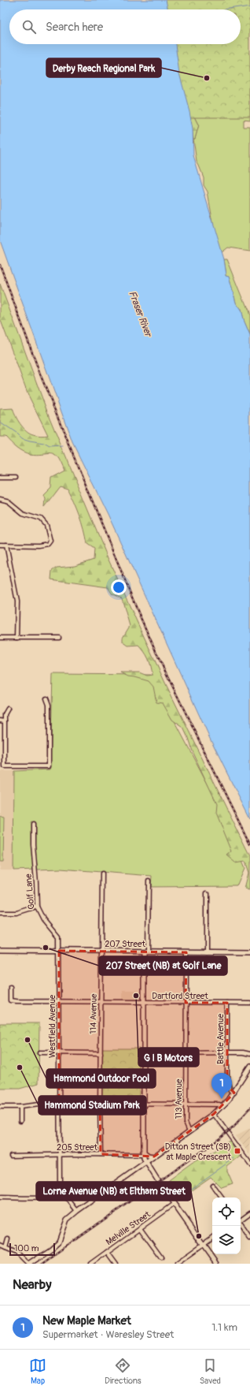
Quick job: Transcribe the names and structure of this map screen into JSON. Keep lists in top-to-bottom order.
{
  "streets": {
    "street": [
      "Golf Lane",
      "207 Street",
      "Dartford Street",
      "114 Avenue",
      "Westfield Avenue",
      "Battle Avenue",
      "113 Avenue",
      "205 Street",
      "Melville Street"
    ]
  },
  "crossings": [
    ["Golf Lane", "207 Street"],
    ["Golf Lane", "Westfield Avenue"],
    ["207 Street", "114 Avenue"],
    ["207 Street", "Westfield Avenue"],
    ["207 Street", "113 Avenue"],
    ["Dartford Street", "114 Avenue"],
    ["Dartford Street", "Westfield Avenue"],
    ["Dartford Street", "Battle Avenue"],
    ["Dartford Street", "113 Avenue"],
    ["114 Avenue", "205 Street"],
    ["Westfield Avenue", "205 Street"]
  ],
  "water": ["Fraser River"],
  "places": {
    "other": [
      "Derby Reach Regional Park",
      "207 Street (NB) at Golf Lane",
      "G I B Motors",
      "Hammond Outdoor Pool",
      "Hammond Stadium Park",
      "Lorne Avenue (NB) at Eltham Street"
    ],
    "transit": ["Ditton Street (SB) at Maple Crescent"]
  },
  "scale_bar": "100 m",
  "page": {
    "search": "Search here",
    "pins": "1",
    "scale": "100 m",
    "heading": "Nearby",
    "list": [
      {
        "mark": "1",
        "name": "New Maple Market",
        "note": "Supermarket · Waresley Street",
        "value": "1.1 km"
      }
    ],
    "nav": ["Map", "Directions", "Saved"]
  }
}
